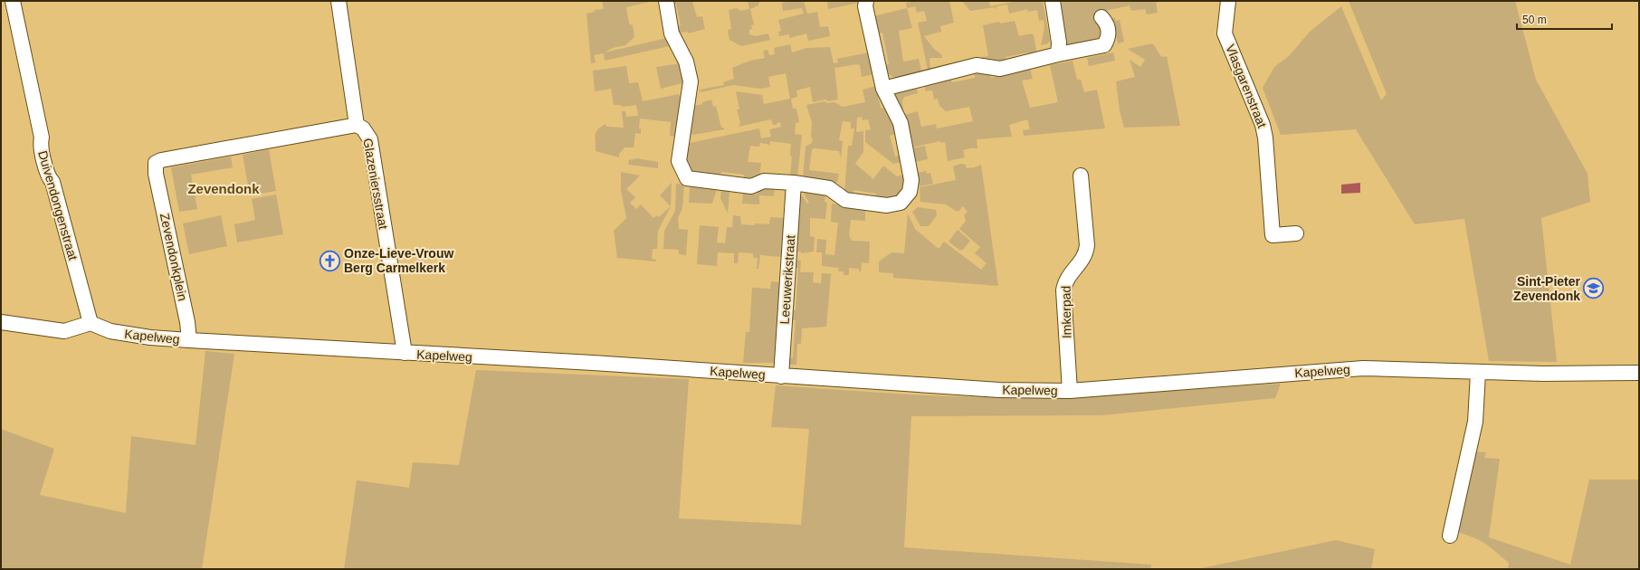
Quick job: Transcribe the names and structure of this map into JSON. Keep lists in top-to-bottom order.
{
  "streets": {
    "street": [
      "Vlasgarenstraat",
      "Glazeniersstraat",
      "Duivendongenstraat",
      "Zevendonkplein",
      "Leeuwerikstraat",
      "Imkerpad",
      "Kapelweg"
    ]
  },
  "crossings": [
    ["Glazeniersstraat", "Zevendonkplein"],
    ["Glazeniersstraat", "Kapelweg"],
    ["Duivendongenstraat", "Kapelweg"],
    ["Zevendonkplein", "Kapelweg"],
    ["Leeuwerikstraat", "Kapelweg"],
    ["Imkerpad", "Kapelweg"]
  ],
  "districts": ["Zevendonk"],
  "places": {
    "church": ["Onze-Lieve-Vrouw Berg Carmelkerk"],
    "school or university": ["Sint-Pieter Zevendonk"]
  },
  "scale_bar": "50 m"
}
